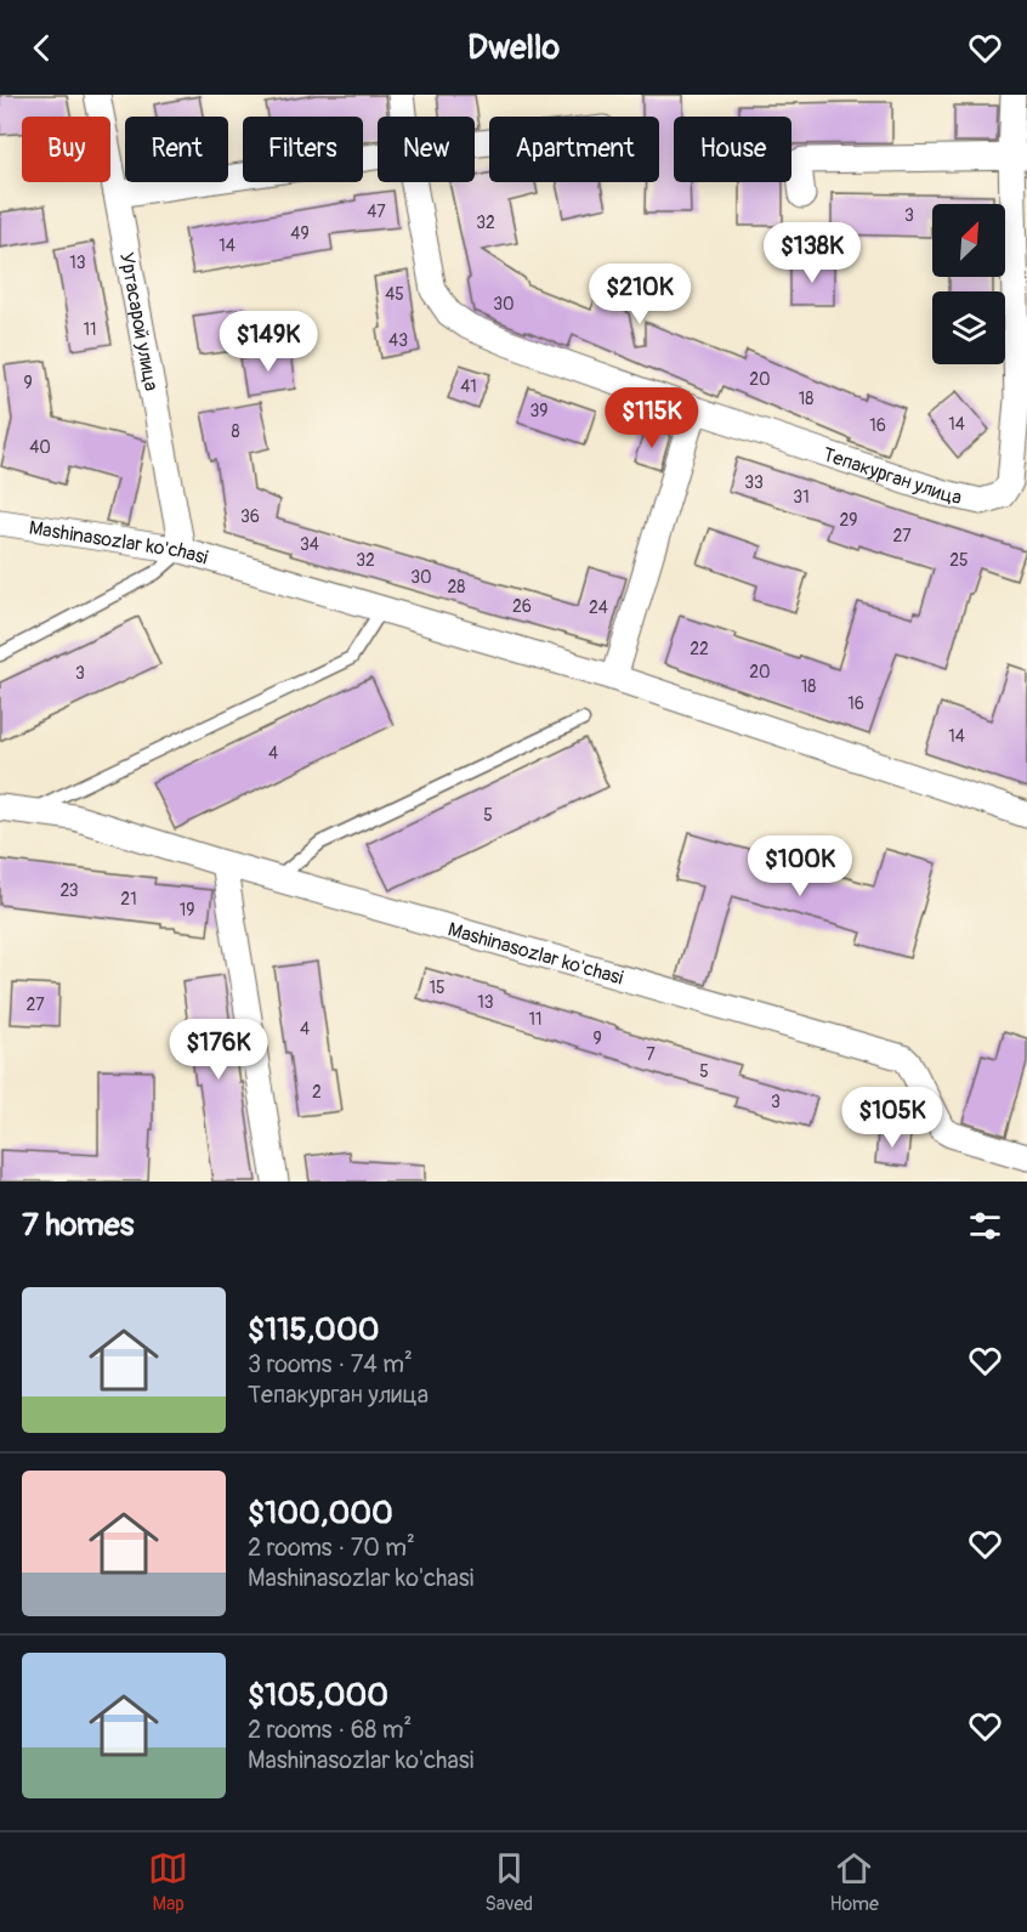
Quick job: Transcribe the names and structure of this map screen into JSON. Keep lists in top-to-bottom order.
{
  "streets": {
    "street": ["Уртасарой улица", "Тепакурган улица", "Mashinasozlar ko'chasi"]
  },
  "crossings": [
    ["Уртасарой улица", "Mashinasozlar ko'chasi"]
  ],
  "house_numbers": [
    "47",
    "3",
    "32",
    "49",
    "14",
    "13",
    "45",
    "30",
    "11",
    "43",
    "20",
    "9",
    "41",
    "18",
    "39",
    "14",
    "16",
    "8",
    "40",
    "33",
    "31",
    "36",
    "29",
    "27",
    "34",
    "32",
    "25",
    "30",
    "28",
    "26",
    "24",
    "22",
    "20",
    "3",
    "18",
    "16",
    "14",
    "4",
    "5",
    "23",
    "21",
    "19",
    "15",
    "13",
    "27",
    "11",
    "4",
    "9",
    "7",
    "5",
    "2",
    "3"
  ],
  "north": "top right",
  "page": {
    "header": "Dwello",
    "chip": [
      "Buy",
      "Rent",
      "Filters",
      "New",
      "Apartment",
      "House"
    ],
    "price": [
      "$138K",
      "$210K",
      "$149K",
      "$115K",
      "$100K",
      "$176K",
      "$105K"
    ],
    "heading": "7 homes",
    "list": [
      {
        "name": "$115,000",
        "note": "3 rooms · 74 m² · Тепакурган улица"
      },
      {
        "name": "$100,000",
        "note": "2 rooms · 70 m² · Mashinasozlar ko'chasi"
      },
      {
        "name": "$105,000",
        "note": "2 rooms · 68 m² · Mashinasozlar ko'chasi"
      }
    ],
    "tabs": ["Map", "Saved", "Home"]
  }
}
